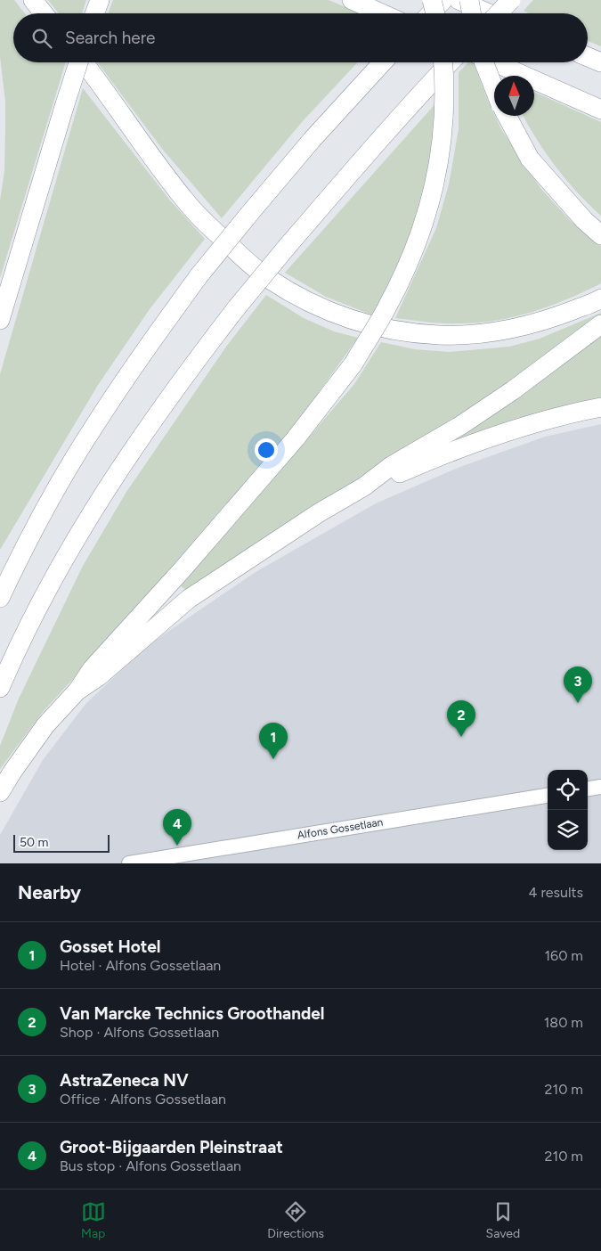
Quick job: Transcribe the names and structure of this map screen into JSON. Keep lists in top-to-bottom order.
{
  "streets": {
    "street": ["Alfons Gossetlaan"]
  },
  "scale_bar": "50 m",
  "north": "top",
  "page": {
    "search": "Search here",
    "pins": [
      "3",
      "2",
      "1",
      "4"
    ],
    "scale": "50 m",
    "heading": ["Nearby", "4 results"],
    "list": [
      {
        "mark": "1",
        "name": "Gosset Hotel",
        "note": "Hotel · Alfons Gossetlaan",
        "value": "160 m"
      },
      {
        "mark": "2",
        "name": "Van Marcke Technics Groothandel",
        "note": "Shop · Alfons Gossetlaan",
        "value": "180 m"
      },
      {
        "mark": "3",
        "name": "AstraZeneca NV",
        "note": "Office · Alfons Gossetlaan",
        "value": "210 m"
      },
      {
        "mark": "4",
        "name": "Groot-Bijgaarden Pleinstraat",
        "note": "Bus stop · Alfons Gossetlaan",
        "value": "210 m"
      }
    ],
    "nav": ["Map", "Directions", "Saved"]
  }
}
